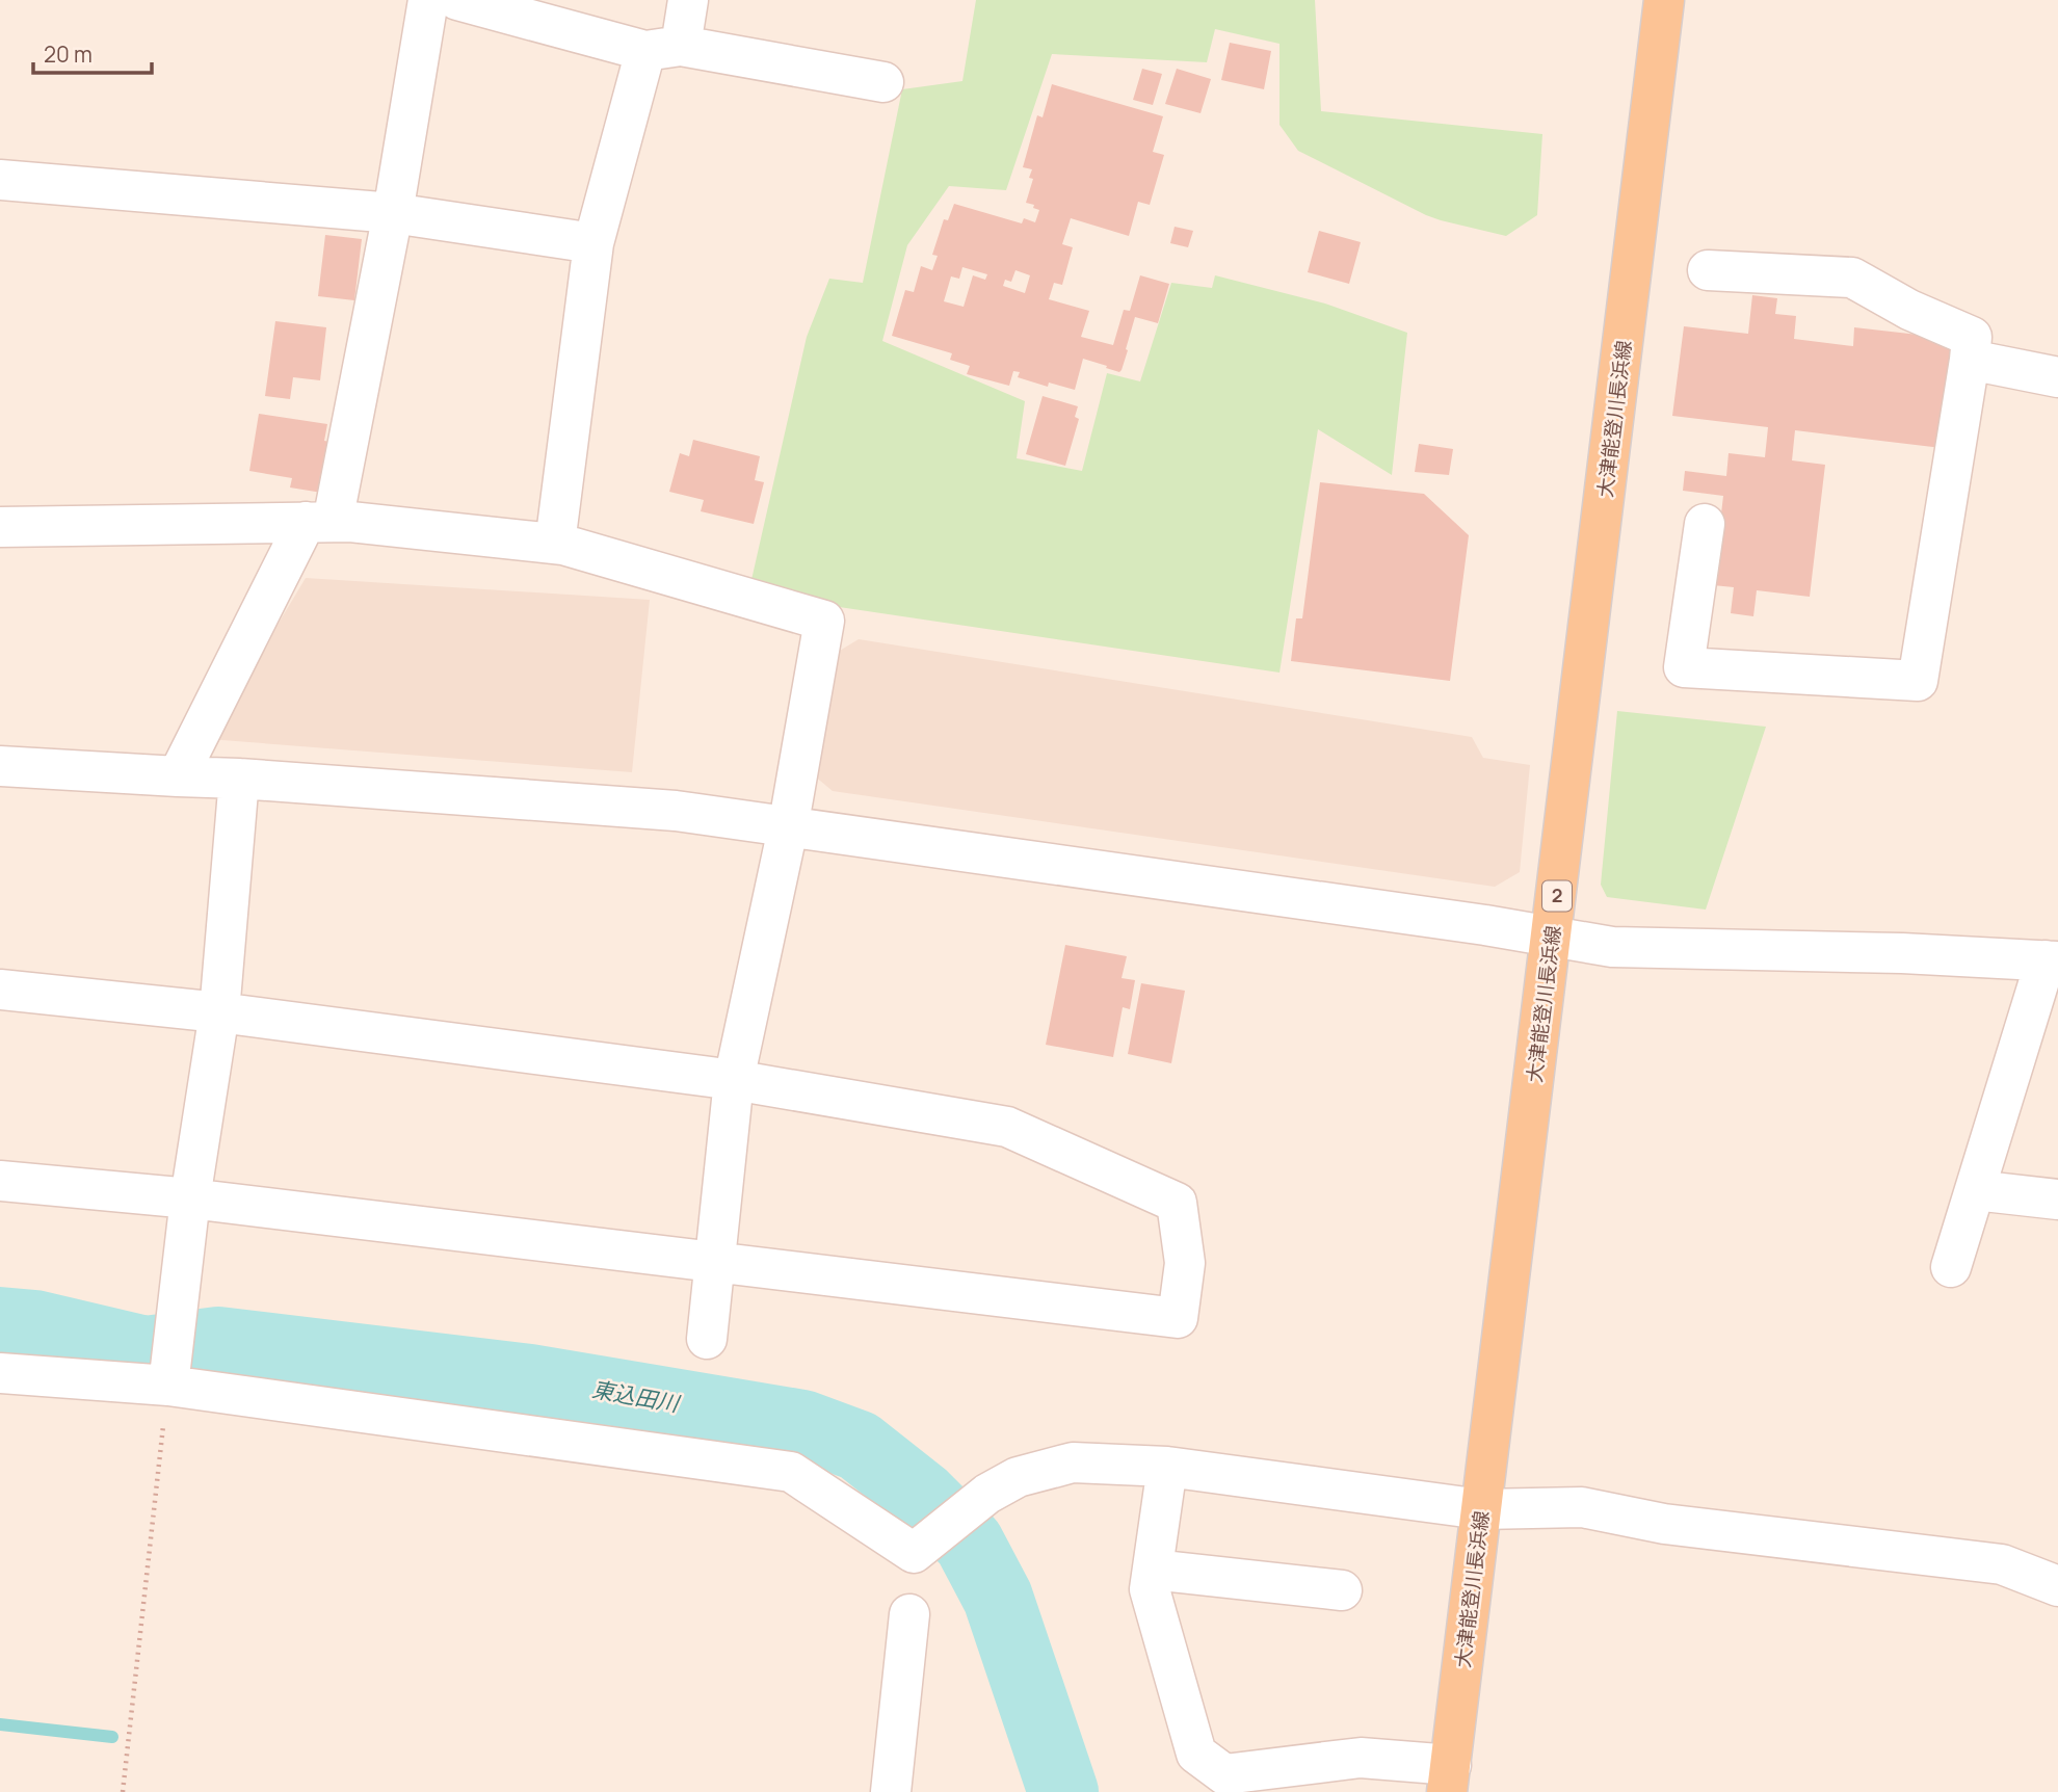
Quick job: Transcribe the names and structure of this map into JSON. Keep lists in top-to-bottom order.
{
  "streets": {
    "main road": ["大津能登川長浜線", "2"]
  },
  "water": ["東込田川"],
  "scale_bar": "20 m"
}
